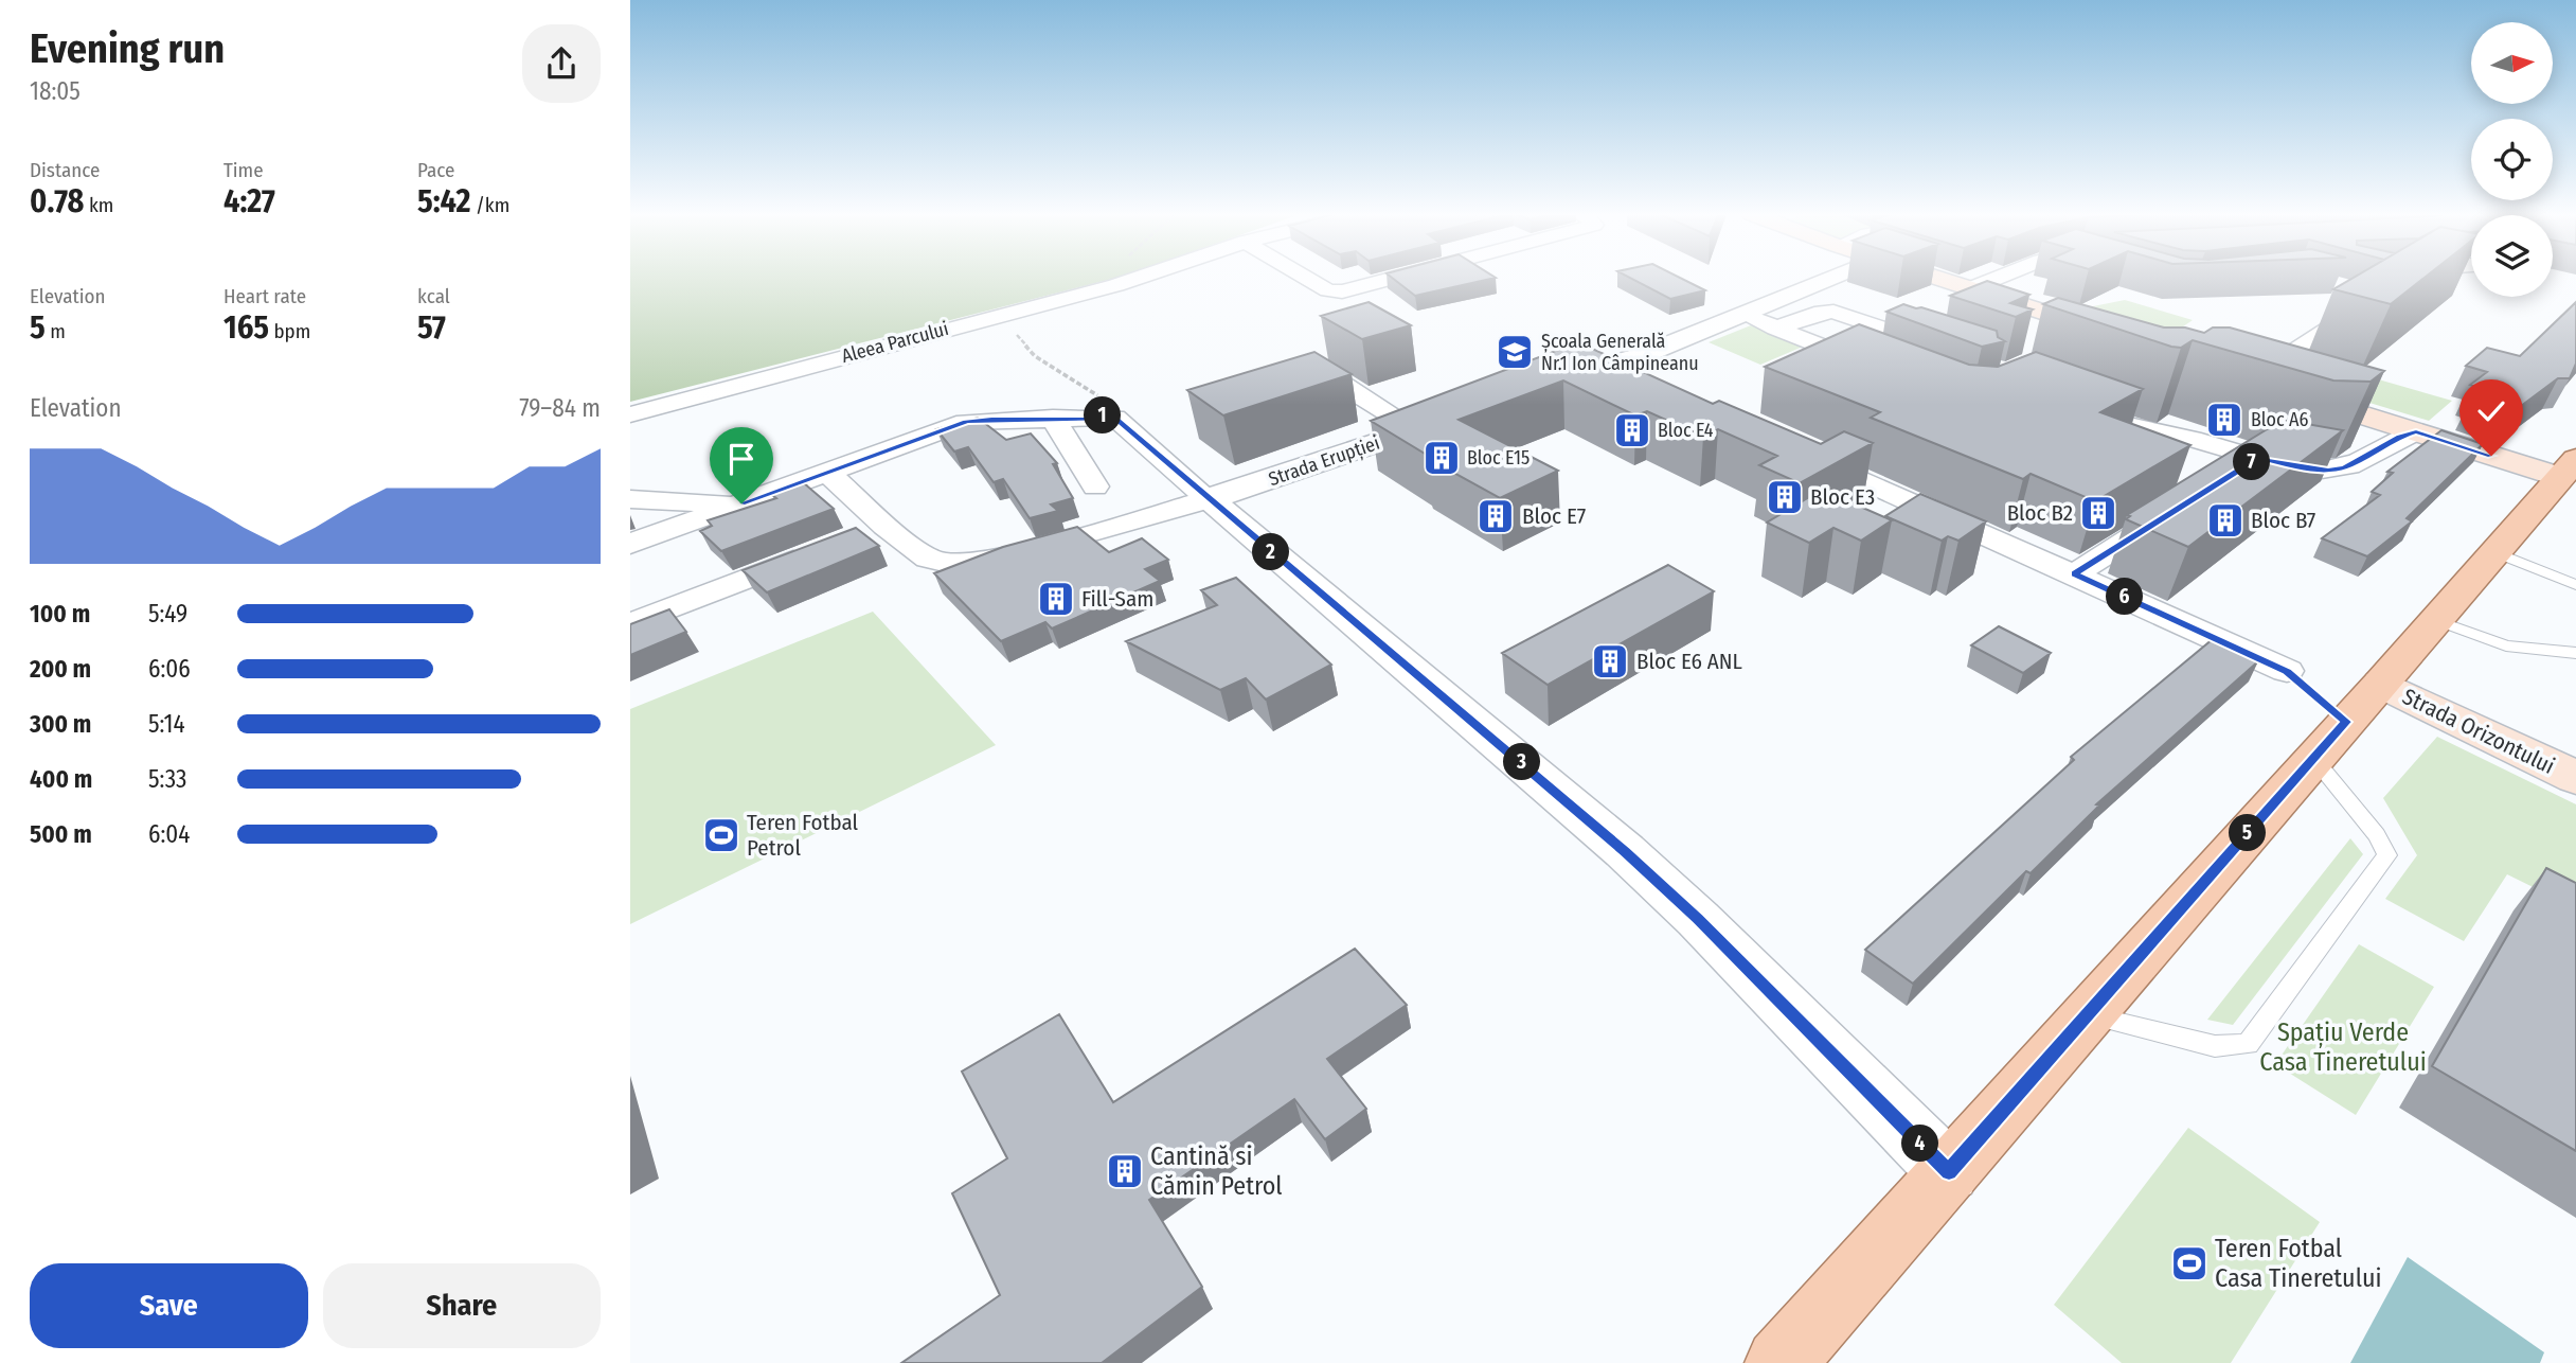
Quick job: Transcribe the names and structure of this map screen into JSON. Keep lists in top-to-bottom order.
{
  "streets": {
    "main road": ["Strada Orizontului"],
    "street": ["Aleea Parcului", "Strada Erupției"]
  },
  "parks": ["Spațiu Verde Casa Tineretului"],
  "places": {
    "school or university": ["Școala Generală Nr.1 Ion Câmpineanu"],
    "building": [
      "Bloc A6",
      "Bloc E4",
      "Bloc E15",
      "Bloc E3",
      "Bloc B2",
      "Bloc E7",
      "Bloc B7",
      "Fill-Sam",
      "Bloc E6 ANL",
      "Cantină si Cămin Petrol"
    ],
    "sports": ["Teren Fotbal Petrol", "Teren Fotbal Casa Tineretului"]
  },
  "north": "right",
  "page": {
    "heading": ["Evening run", "18:05"],
    "stats": [
      ["Distance", "0.78 km"],
      ["Time", "4:27"],
      ["Pace", "5:42 /km"],
      ["Elevation", "5 m"],
      ["Heart rate", "165 bpm"],
      ["kcal", "57"]
    ],
    "chart": ["Elevation", "79–84 m"],
    "pins": [
      "1",
      "7",
      "2",
      "6",
      "3",
      "5",
      "4"
    ],
    "list": [
      {
        "name": "100 m",
        "note": "5:49"
      },
      {
        "name": "200 m",
        "note": "6:06"
      },
      {
        "name": "300 m",
        "note": "5:14"
      },
      {
        "name": "400 m",
        "note": "5:33"
      },
      {
        "name": "500 m",
        "note": "6:04"
      }
    ],
    "buttons": ["Save", "Share"]
  }
}
